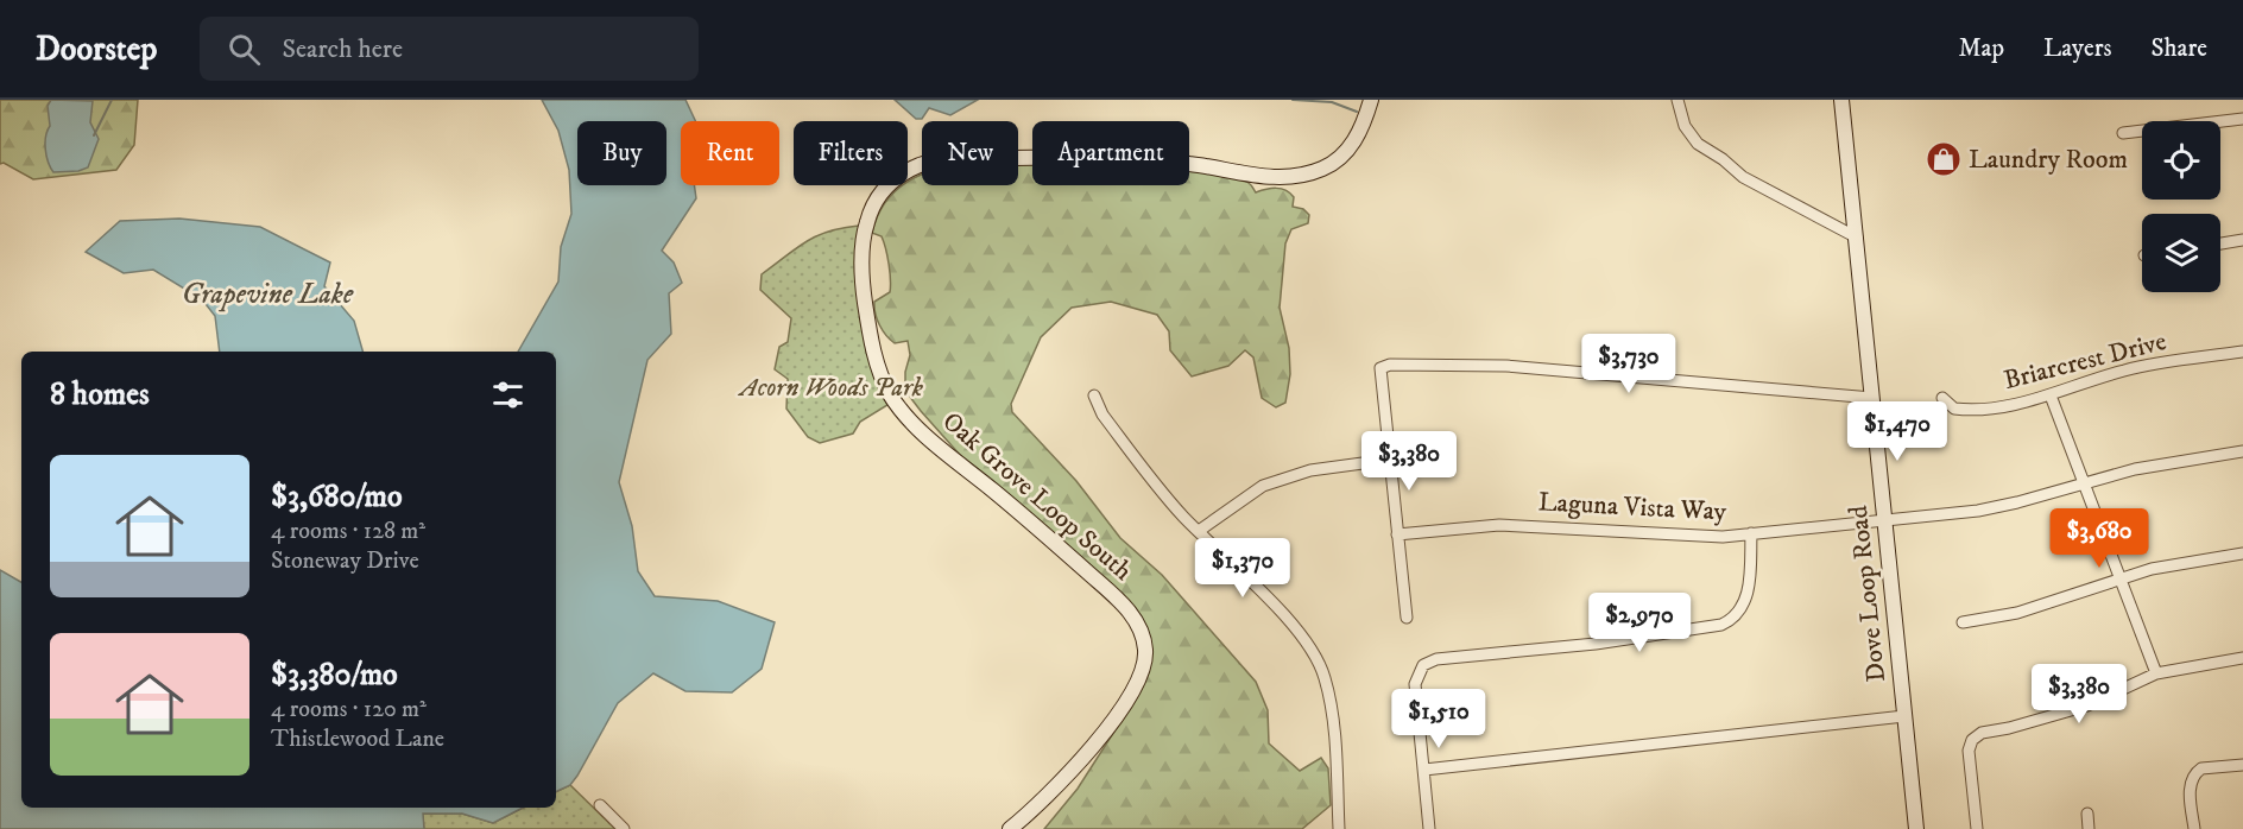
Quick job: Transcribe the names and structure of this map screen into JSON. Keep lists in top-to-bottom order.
{
  "streets": {
    "street": [
      "Briarcrest Drive",
      "Oak Grove Loop South",
      "Laguna Vista Way",
      "Dove Loop Road"
    ]
  },
  "crossings": [
    ["Laguna Vista Way", "Dove Loop Road"]
  ],
  "water": ["Grapevine Lake"],
  "parks": ["Acorn Woods Park"],
  "places": {
    "shop": ["Laundry Room"]
  },
  "page": {
    "header": "Doorstep",
    "search": "Search here",
    "nav": ["Map", "Layers", "Share"],
    "chip": [
      "Buy",
      "Rent",
      "Filters",
      "New",
      "Apartment"
    ],
    "price": [
      "$3,730",
      "$1,470",
      "$3,380",
      "$3,680",
      "$1,370",
      "$2,970",
      "$3,380",
      "$1,510"
    ],
    "heading": "8 homes",
    "list": [
      {
        "name": "$3,680/mo",
        "note": "4 rooms · 128 m² · Stoneway Drive"
      },
      {
        "name": "$3,380/mo",
        "note": "4 rooms · 120 m² · Thistlewood Lane"
      }
    ]
  }
}
